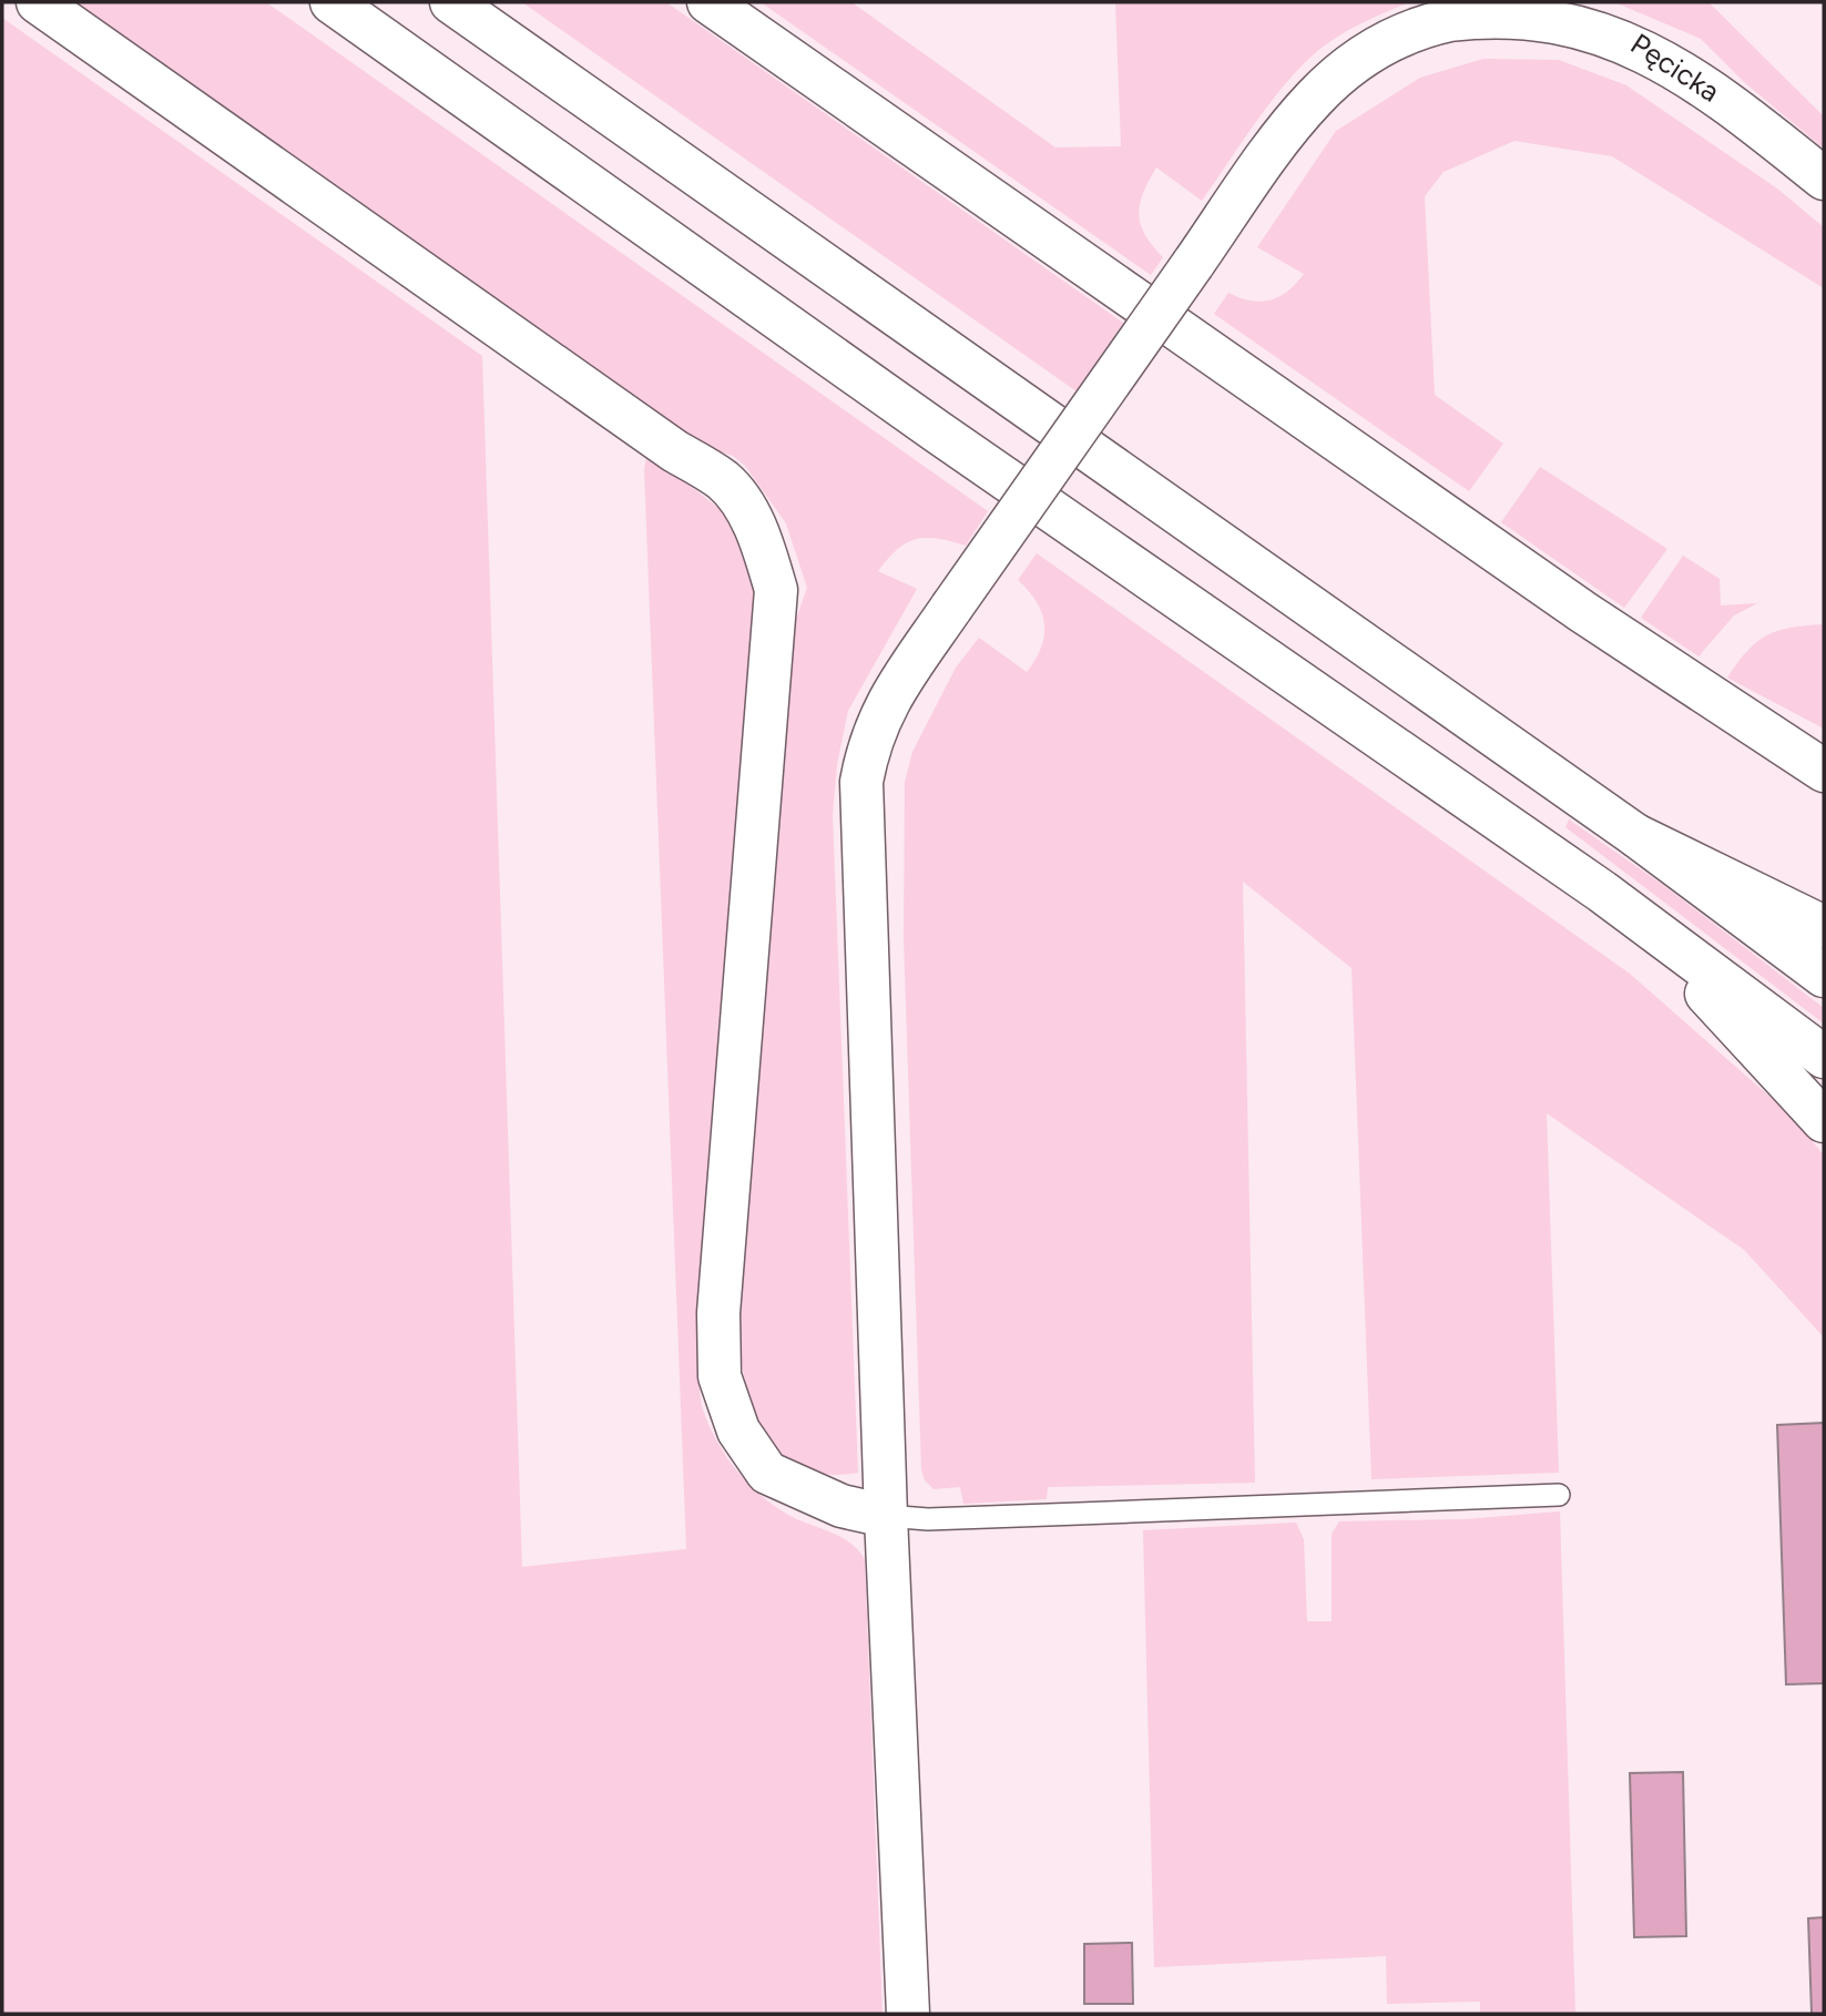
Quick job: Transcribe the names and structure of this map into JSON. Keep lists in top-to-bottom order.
{
  "streets": {
    "main road": ["Pęcicka"]
  }
}
